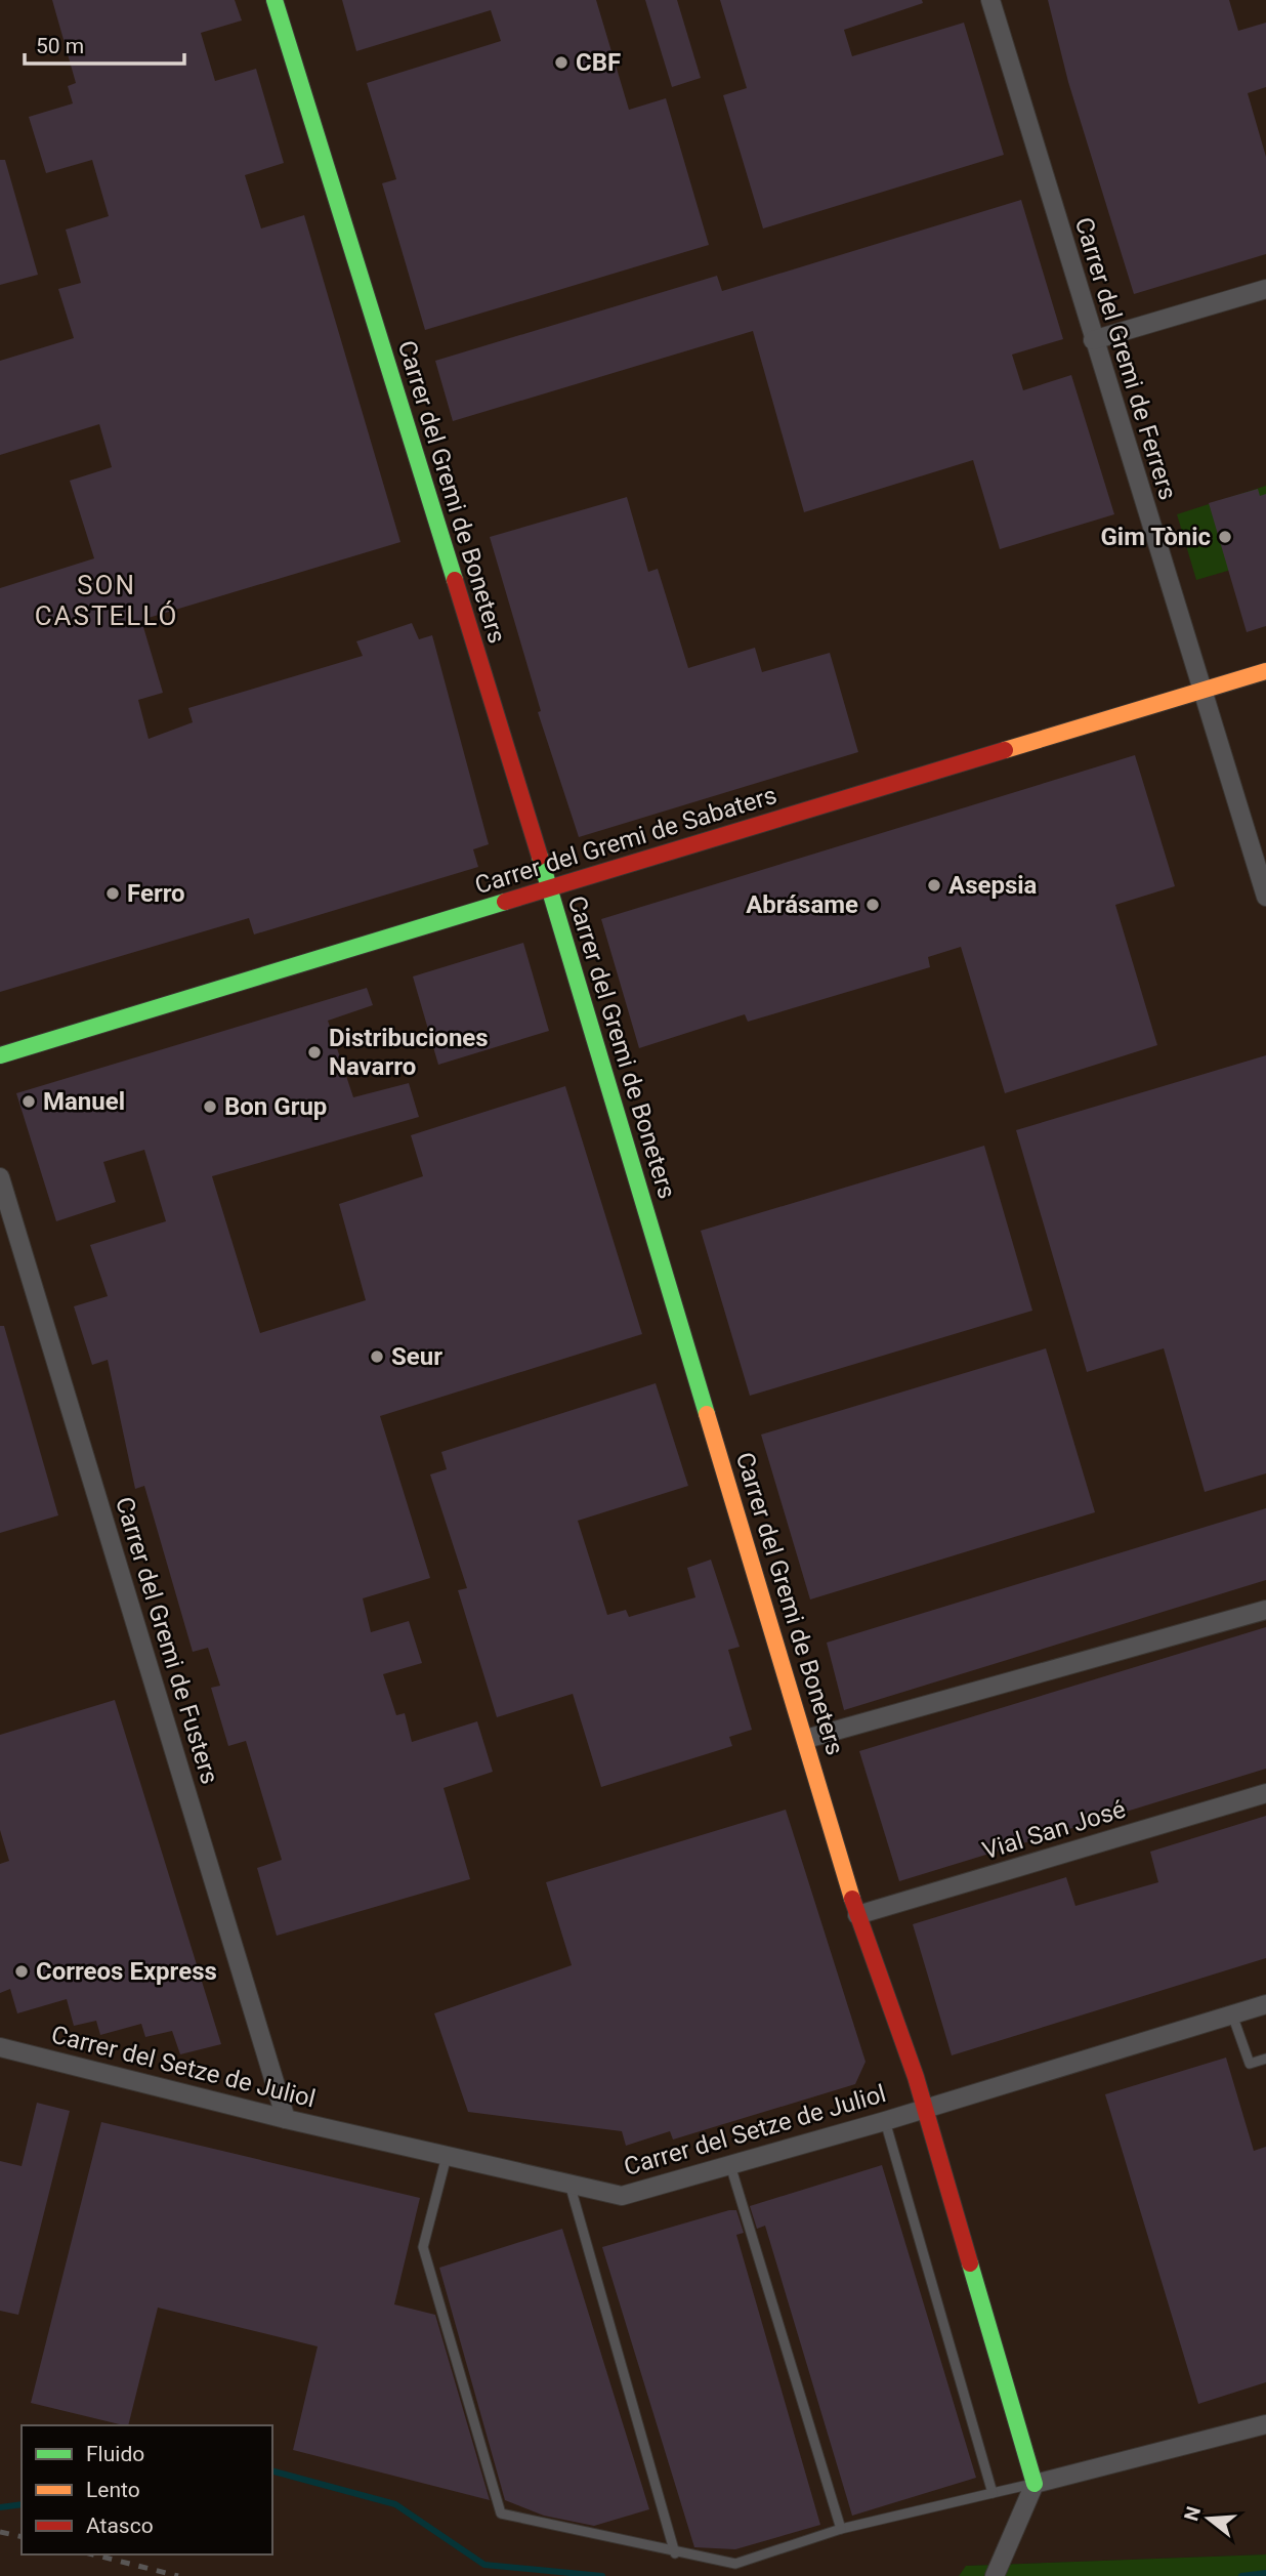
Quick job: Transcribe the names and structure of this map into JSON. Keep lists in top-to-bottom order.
{
  "streets": {
    "street": [
      "Carrer del Gremi de Ferrers",
      "Carrer del Gremi de Boneters",
      "Carrer del Gremi de Sabaters",
      "Carrer del Gremi de Fusters",
      "Vial San José",
      "Carrer del Setze de Juliol"
    ]
  },
  "crossings": [
    ["Carrer del Gremi de Ferrers", "Carrer del Gremi de Sabaters"],
    ["Carrer del Gremi de Boneters", "Carrer del Gremi de Sabaters"],
    ["Carrer del Gremi de Boneters", "Vial San José"],
    ["Carrer del Gremi de Boneters", "Carrer del Setze de Juliol"],
    ["Carrer del Gremi de Fusters", "Carrer del Setze de Juliol"]
  ],
  "districts": ["SON CASTELLÓ"],
  "places": [
    "CBF",
    "Gim Tònic",
    "Asepsia",
    "Ferro",
    "Abrásame",
    "Distribuciones Navarro",
    "Manuel",
    "Bon Grup",
    "Seur",
    "Correos Express"
  ],
  "legend": ["Fluido", "Lento", "Atasco"],
  "scale_bar": "50 m",
  "north": "left"
}
